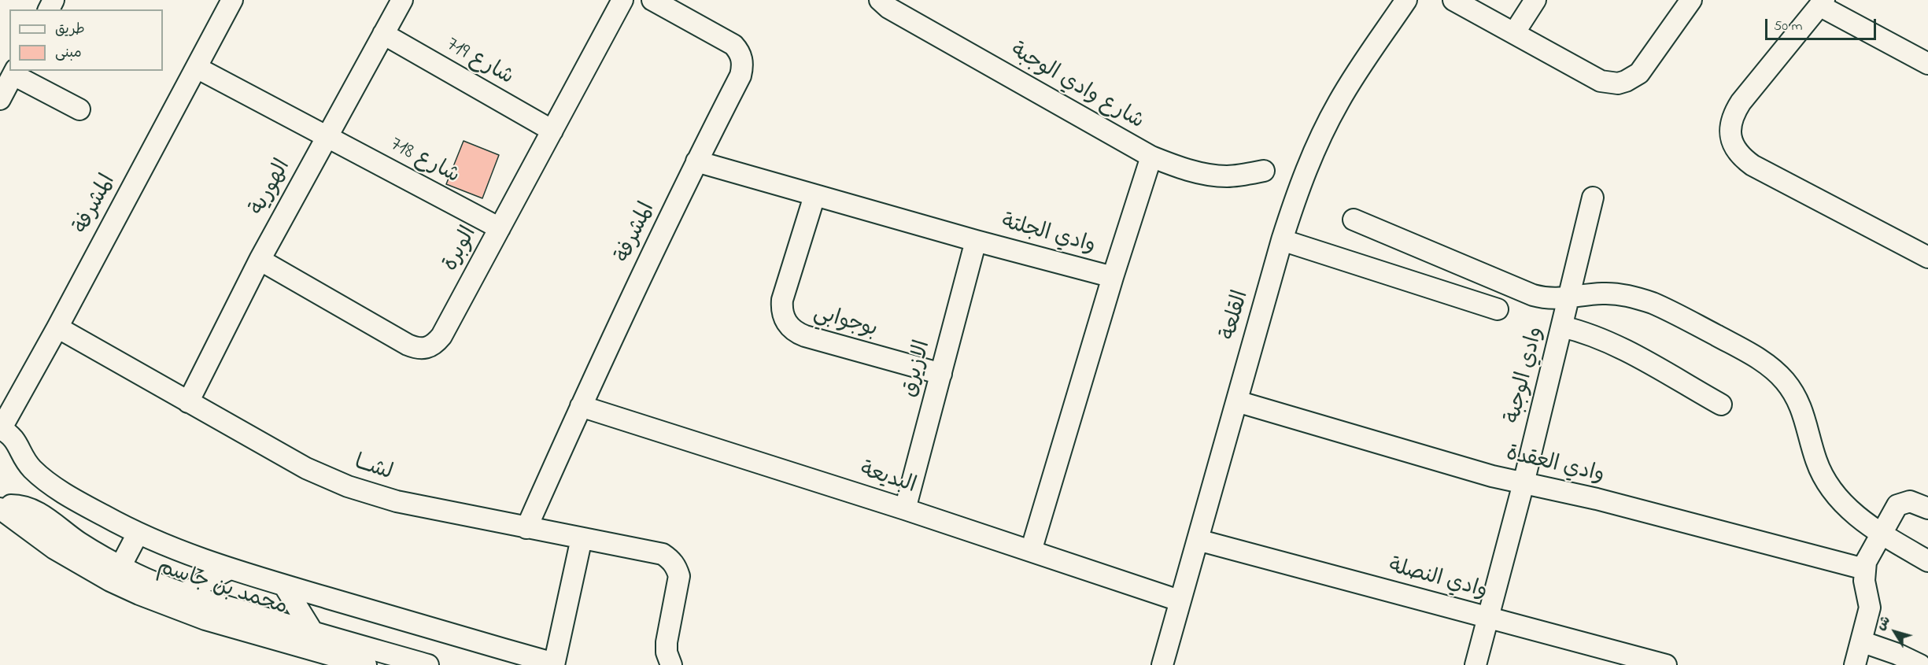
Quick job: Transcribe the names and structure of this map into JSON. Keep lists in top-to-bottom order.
{
  "streets": {
    "street": [
      "شارع 719",
      "شارع وادي الوجبة",
      "شارع 718",
      "الهورية",
      "المشرفة",
      "وادي الجلتة",
      "الوبرة",
      "القلعة",
      "بوجوابي",
      "الازيرق",
      "وادي الوجبة",
      "وادي العقدة",
      "لشــا",
      "البديعة",
      "وادي النصلة",
      "محمد بن جاسم"
    ]
  },
  "crossings": [
    ["شارع 719", "الهورية"],
    ["شارع 719", "الوبرة"],
    ["شارع 718", "الهورية"],
    ["شارع 718", "المشرفة"],
    ["شارع 718", "الوبرة"],
    ["الهورية", "الوبرة"],
    ["الهورية", "لشــا"],
    ["المشرفة", "وادي الجلتة"],
    ["المشرفة", "لشــا"],
    ["المشرفة", "البديعة"],
    ["وادي الجلتة", "بوجوابي"],
    ["وادي الجلتة", "الازيرق"],
    ["وادي الجلتة", "البديعة"],
    ["القلعة", "وادي العقدة"],
    ["القلعة", "البديعة"],
    ["القلعة", "وادي النصلة"],
    ["بوجوابي", "الازيرق"],
    ["الازيرق", "البديعة"],
    ["وادي الوجبة", "وادي العقدة"],
    ["وادي الوجبة", "وادي النصلة"]
  ],
  "legend": ["طريق", "مبنى"],
  "scale_bar": "50 m",
  "north": "top left"
}
